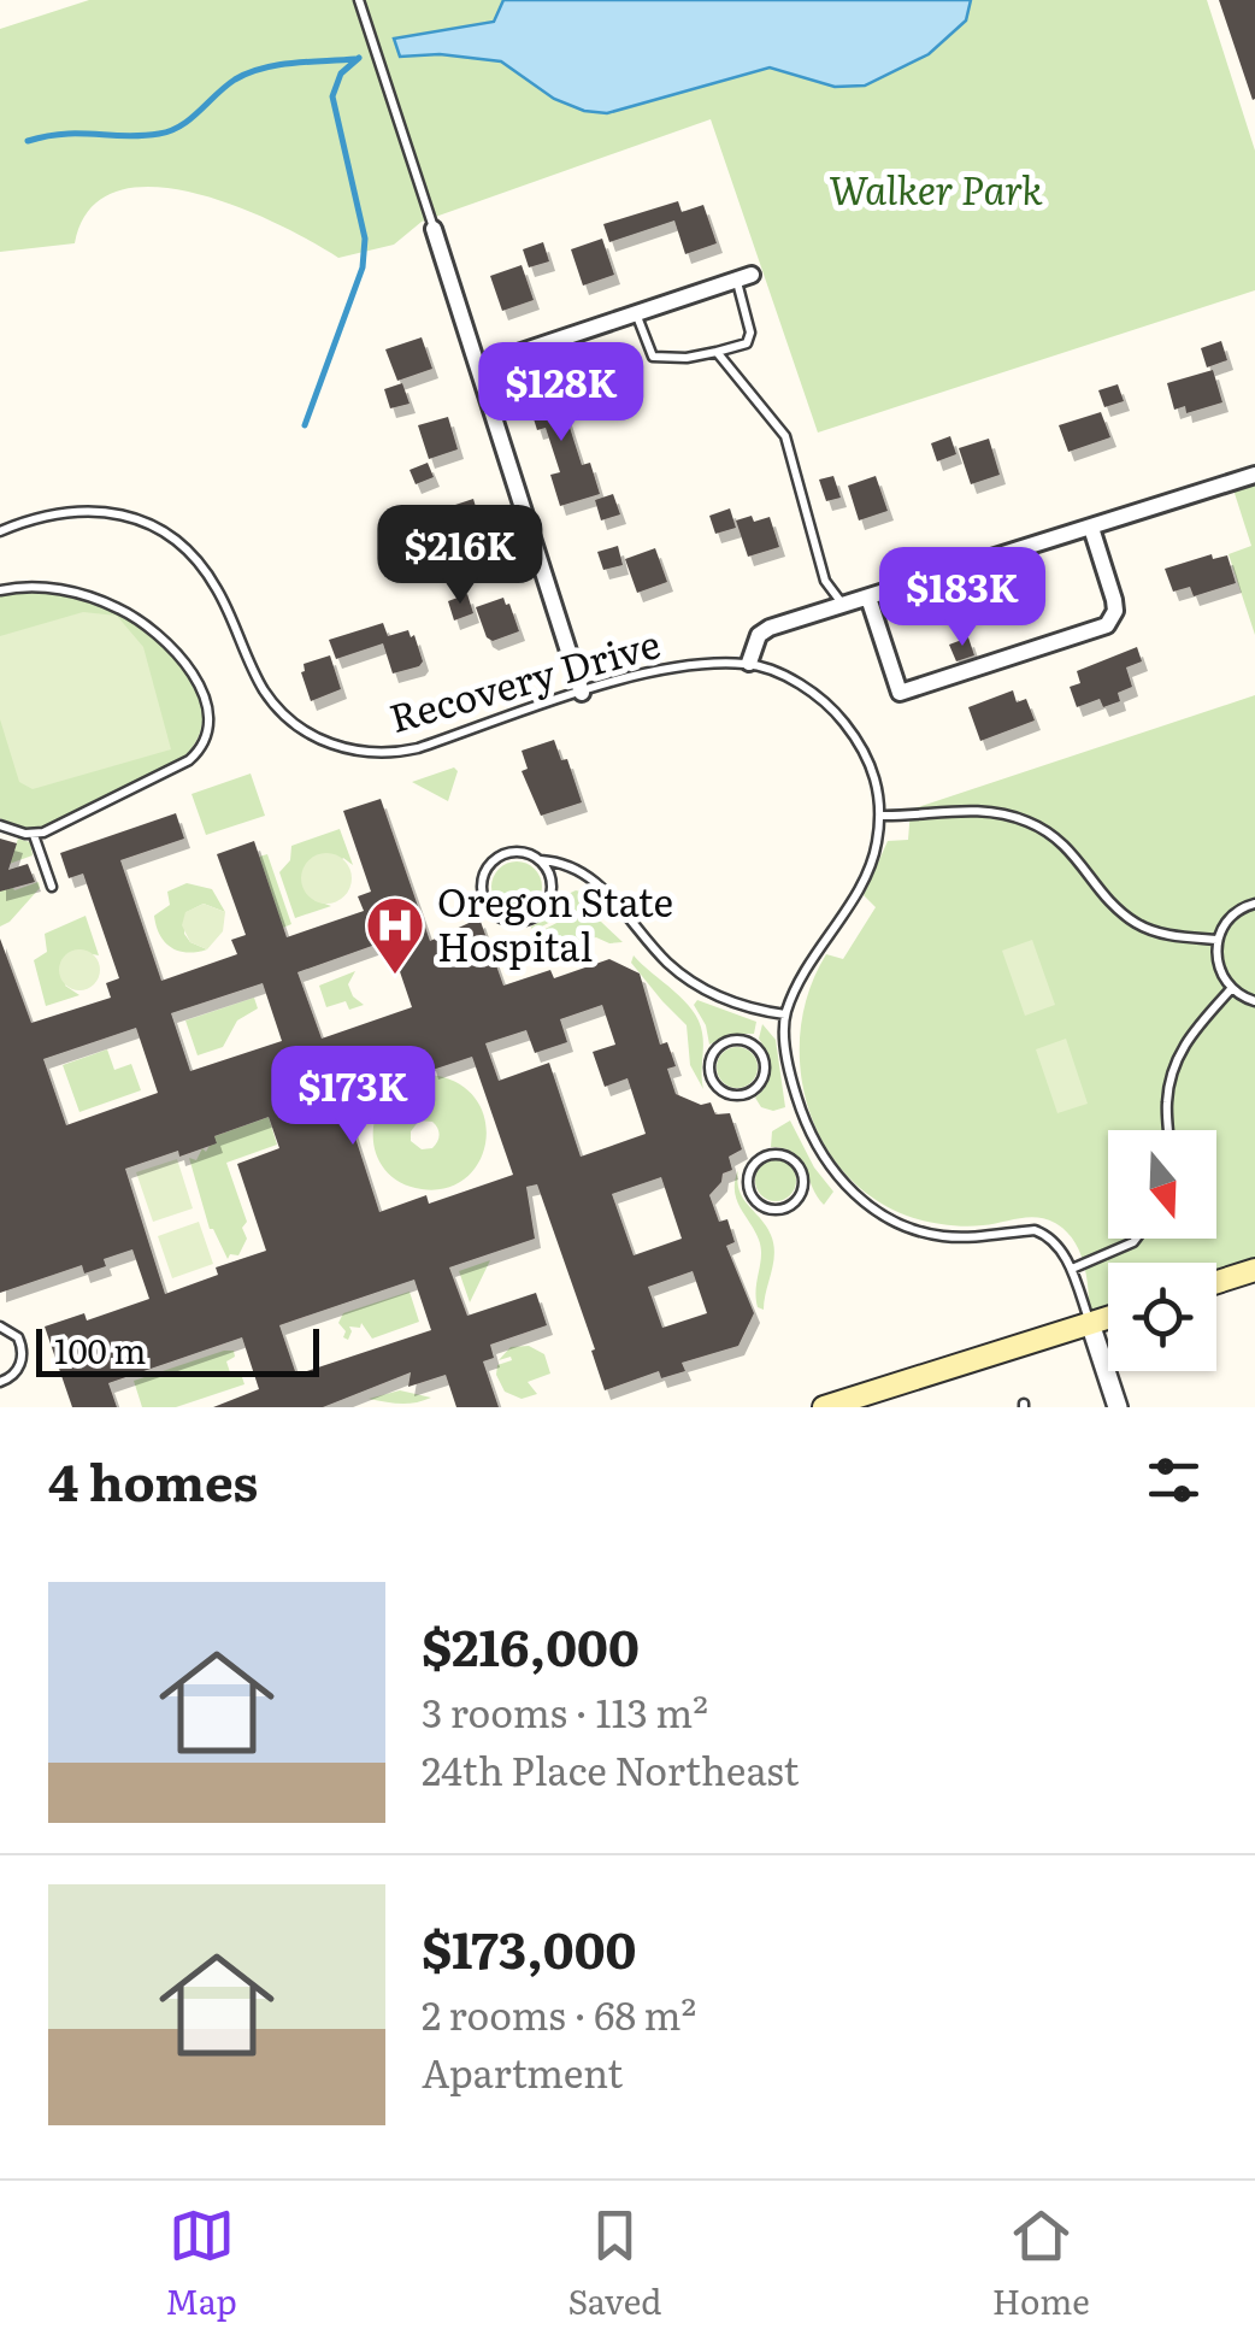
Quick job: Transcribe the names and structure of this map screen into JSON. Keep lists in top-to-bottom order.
{
  "streets": {
    "lane": ["Recovery Drive"]
  },
  "parks": ["Walker Park"],
  "places": {
    "hospital": ["Oregon State Hospital"]
  },
  "scale_bar": "100 m",
  "north": "bottom",
  "page": {
    "price": [
      "$128K",
      "$216K",
      "$183K",
      "$173K"
    ],
    "scale": "100 m",
    "heading": "4 homes",
    "list": [
      {
        "name": "$216,000",
        "note": "3 rooms · 113 m² · 24th Place Northeast"
      },
      {
        "name": "$173,000",
        "note": "2 rooms · 68 m² · Apartment"
      }
    ],
    "tabs": ["Map", "Saved", "Home"]
  }
}
